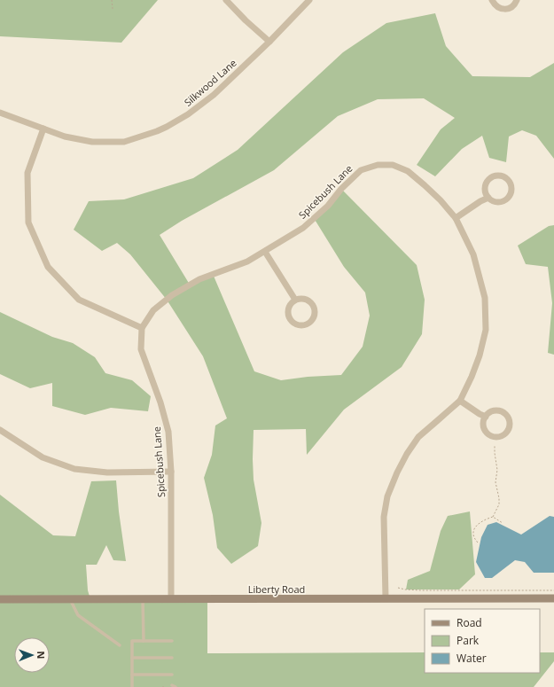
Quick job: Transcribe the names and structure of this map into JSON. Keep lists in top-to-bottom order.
{
  "streets": {
    "street": ["Silkwood Lane", "Spicebush Lane", "Liberty Road"]
  },
  "crossings": [
    ["Spicebush Lane", "Liberty Road"]
  ],
  "legend": ["Road", "Park", "Water"],
  "north": "right"
}
